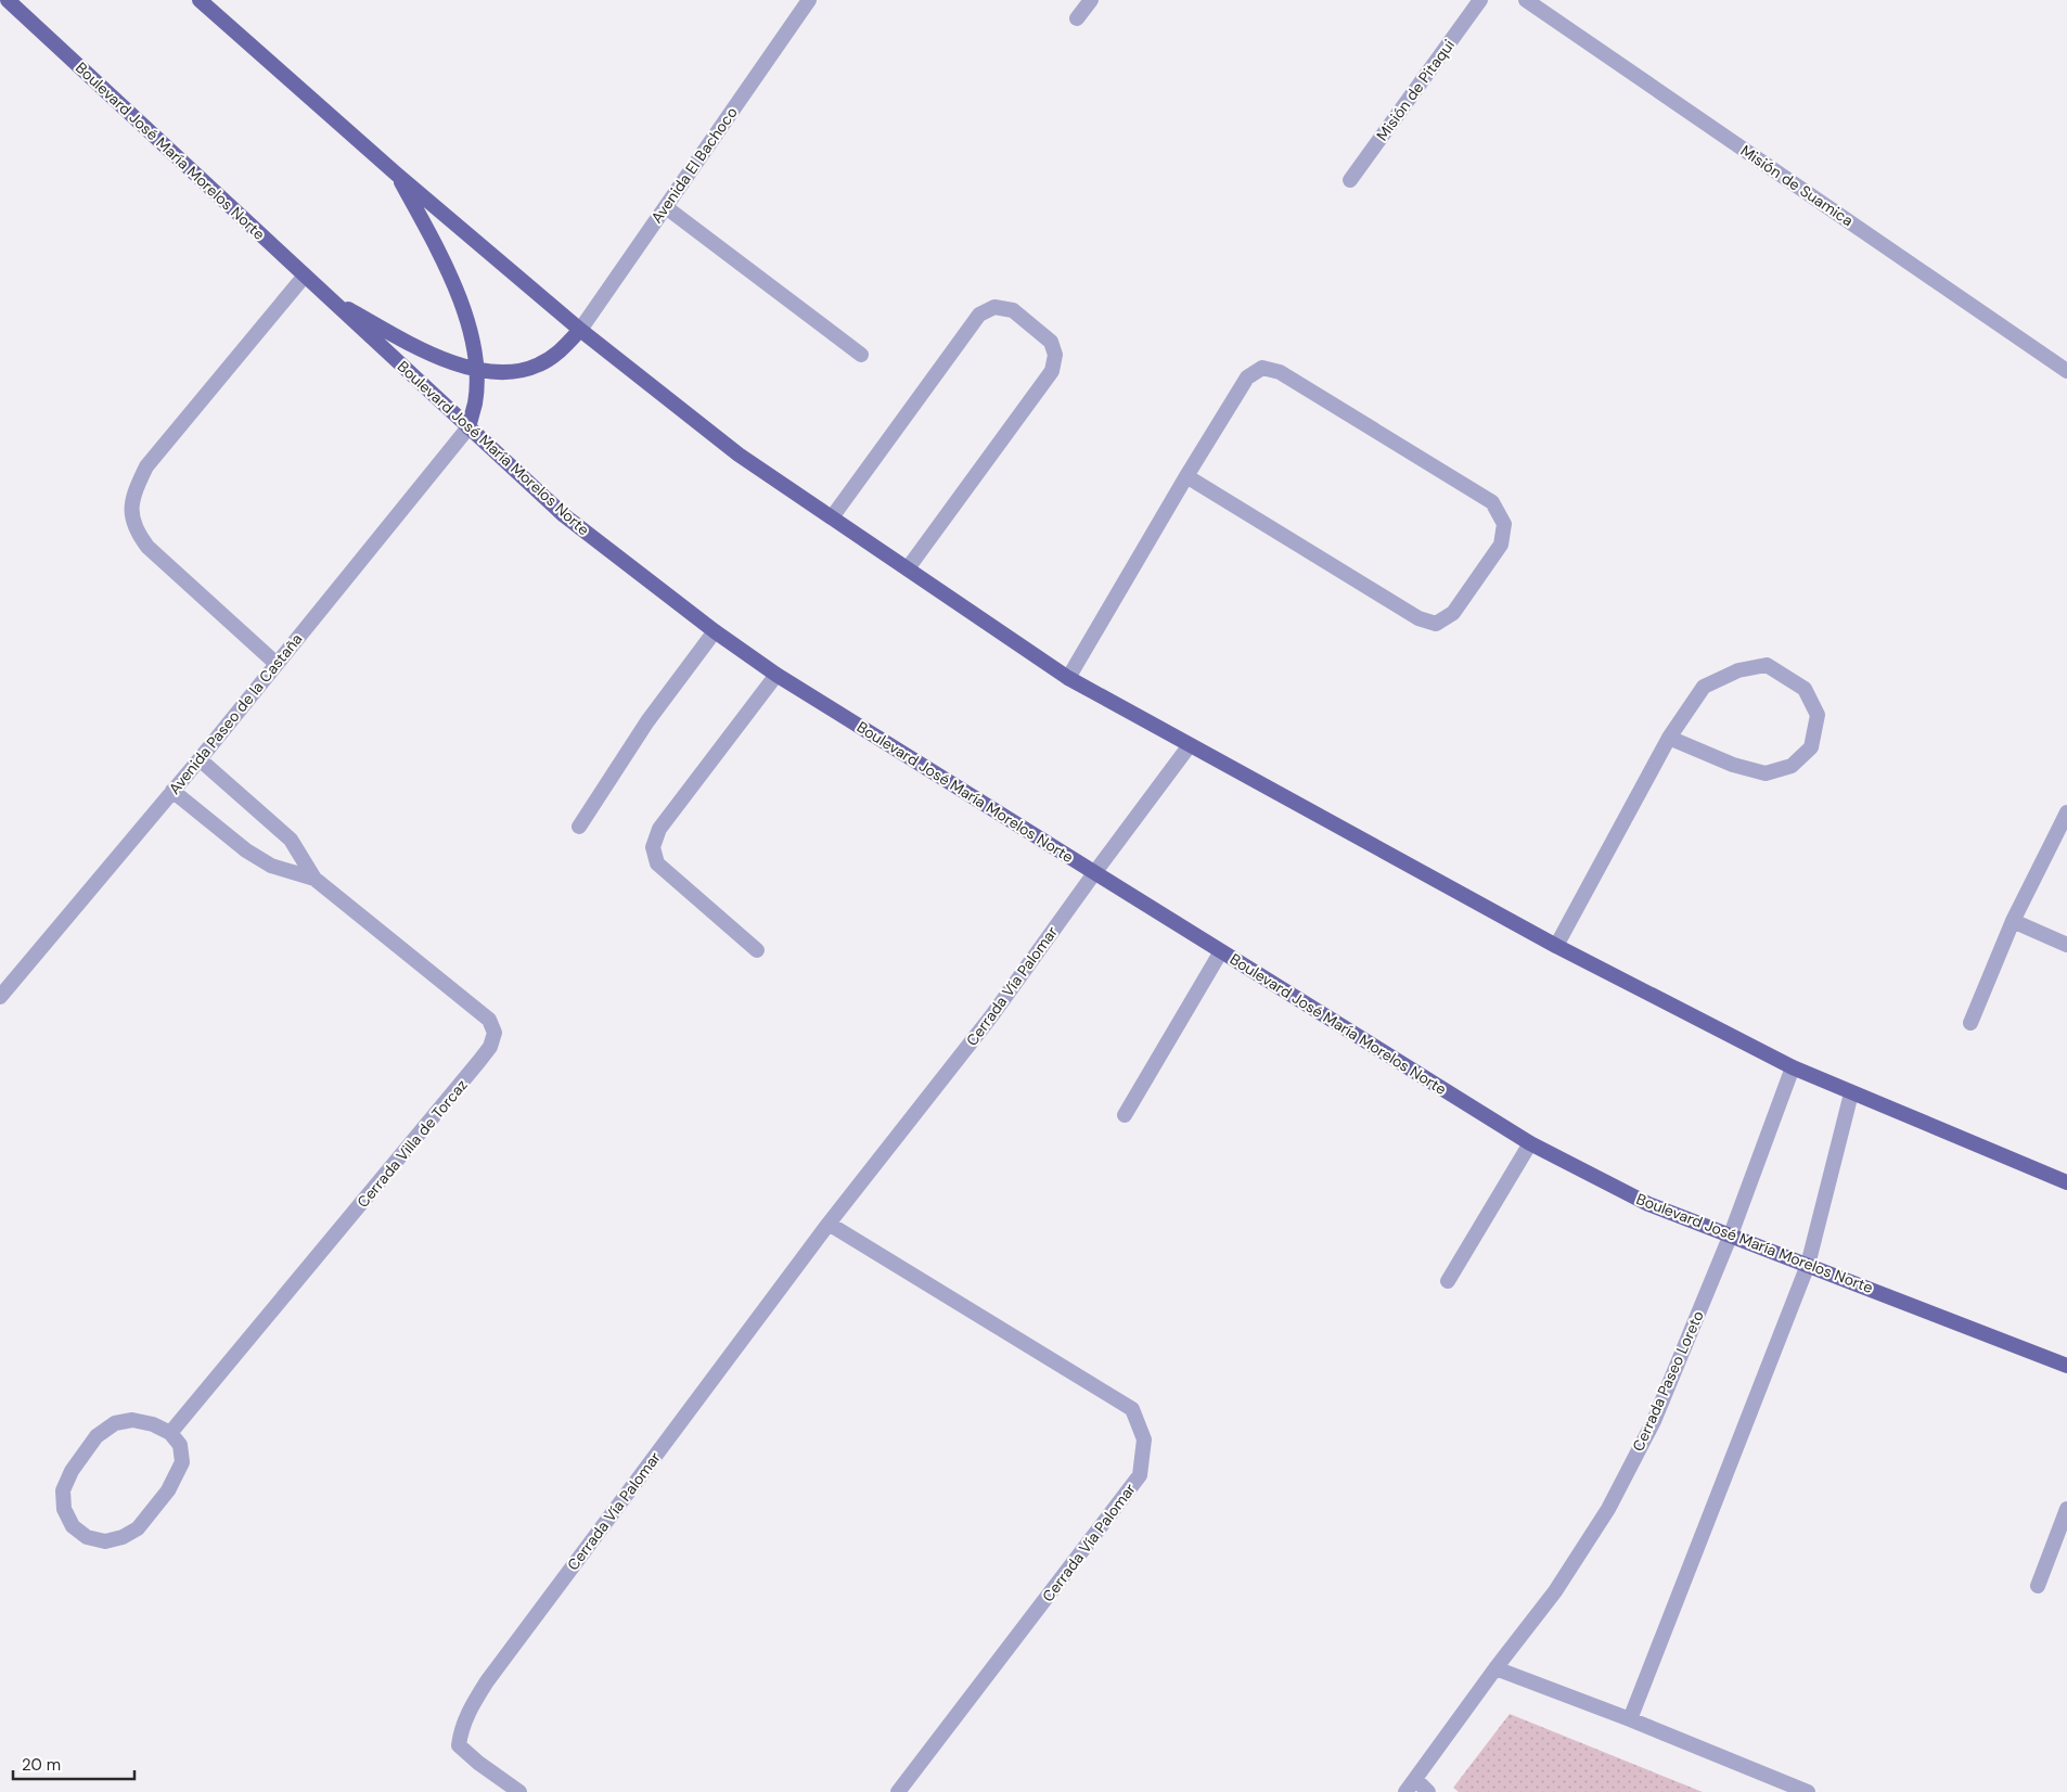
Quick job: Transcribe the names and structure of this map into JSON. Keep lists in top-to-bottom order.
{
  "streets": {
    "main road": ["Boulevard José María Morelos Norte"],
    "street": [
      "Misión de Pitaqui",
      "Avenida El Bachoco",
      "Misión de Suamica",
      "Avenida Paseo de la Castaña",
      "Cerrada Vía Palomar",
      "Cerrada Villa de Torcaz",
      "Cerrada Paseo Loreto"
    ]
  },
  "crossings": [
    ["Boulevard José María Morelos Norte", "Avenida Paseo de la Castaña"],
    ["Boulevard José María Morelos Norte", "Cerrada Vía Palomar"],
    ["Boulevard José María Morelos Norte", "Cerrada Paseo Loreto"],
    ["Avenida Paseo de la Castaña", "Cerrada Villa de Torcaz"]
  ],
  "scale_bar": "20 m"
}
